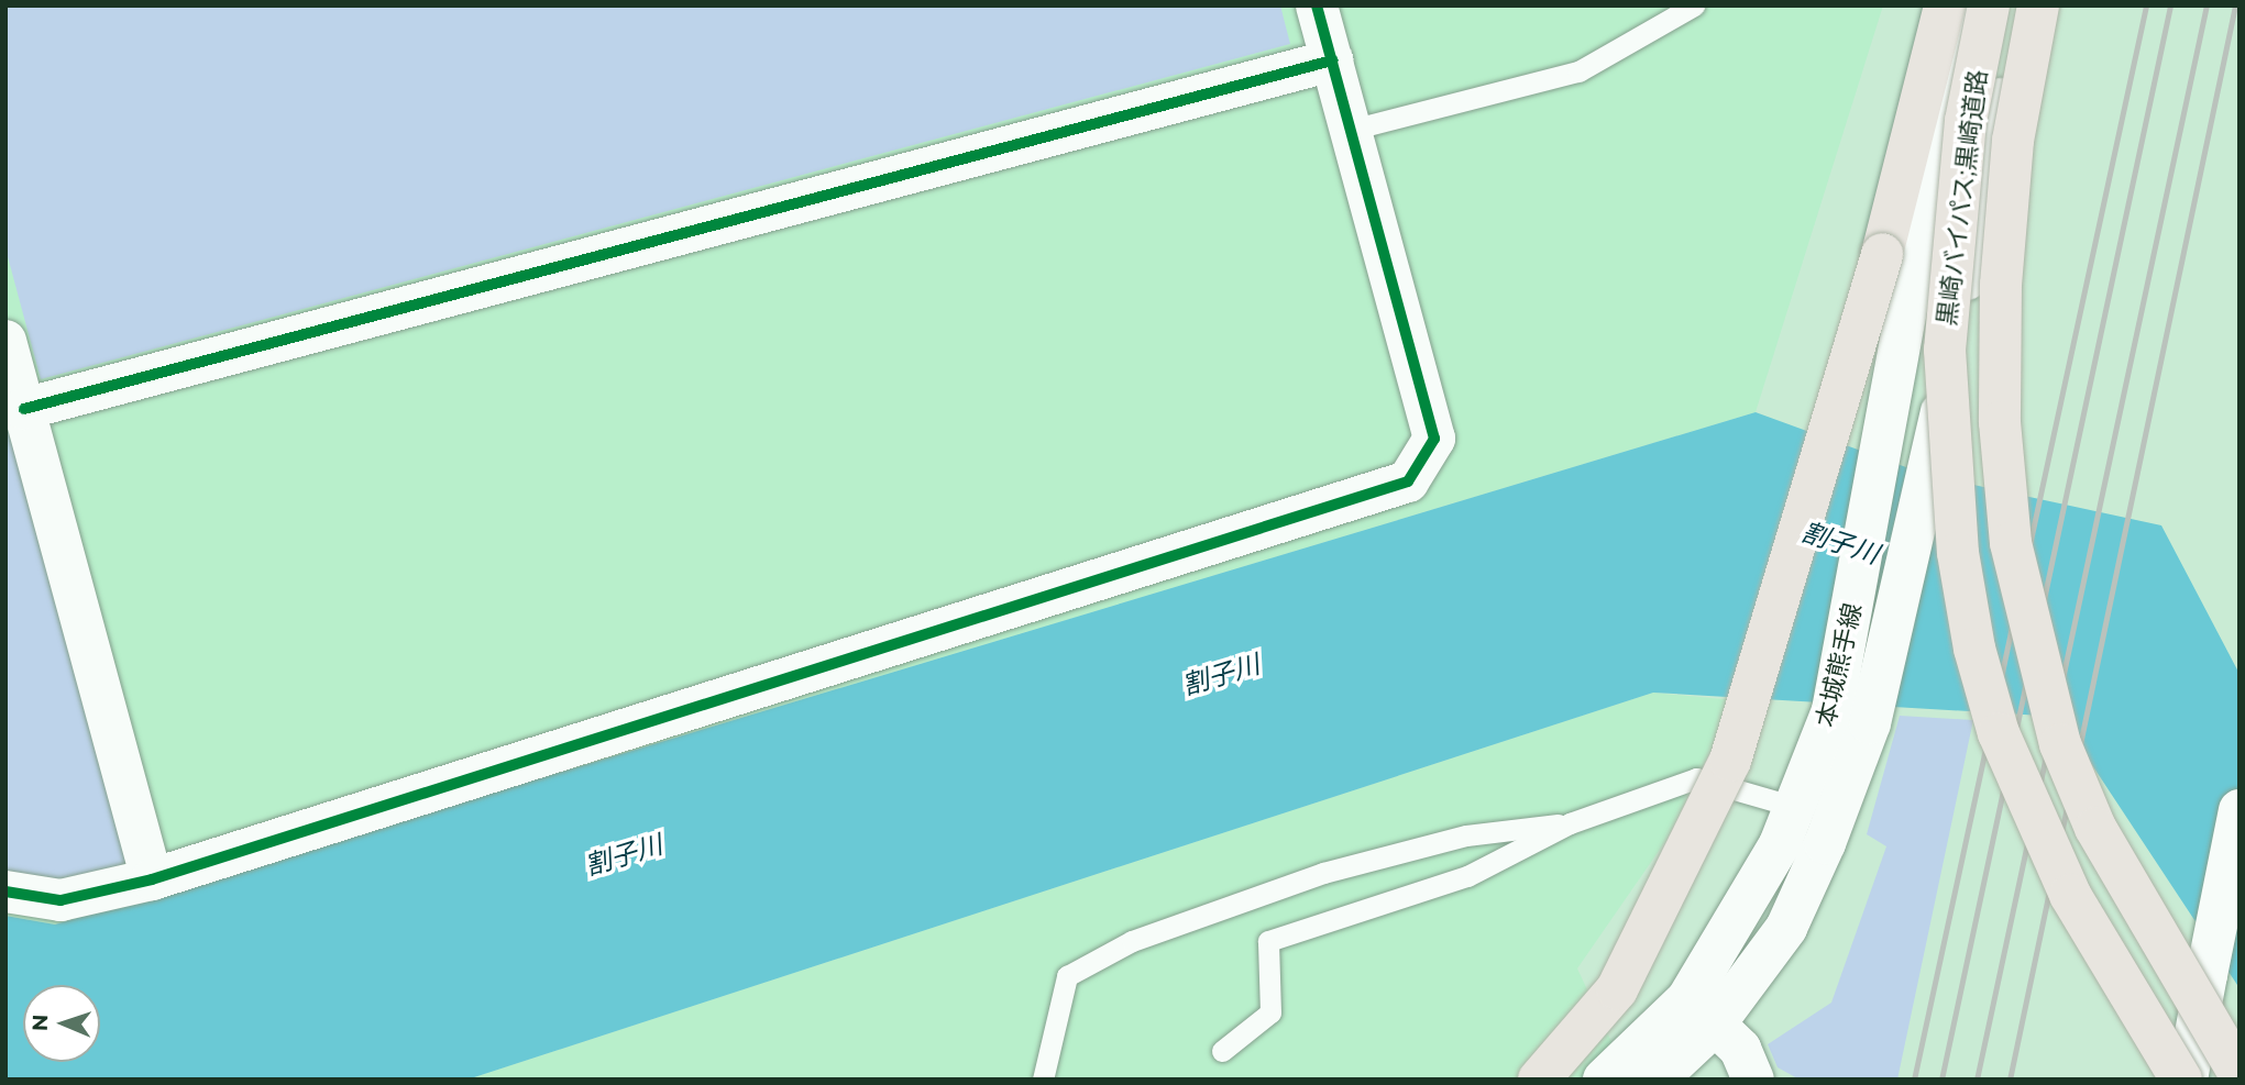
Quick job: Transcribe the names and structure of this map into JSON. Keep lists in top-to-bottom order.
{
  "streets": {
    "highway": ["黒崎バイパス;黒崎道路"],
    "street": ["本城熊手線"]
  },
  "water": ["割子川"],
  "north": "left"
}
